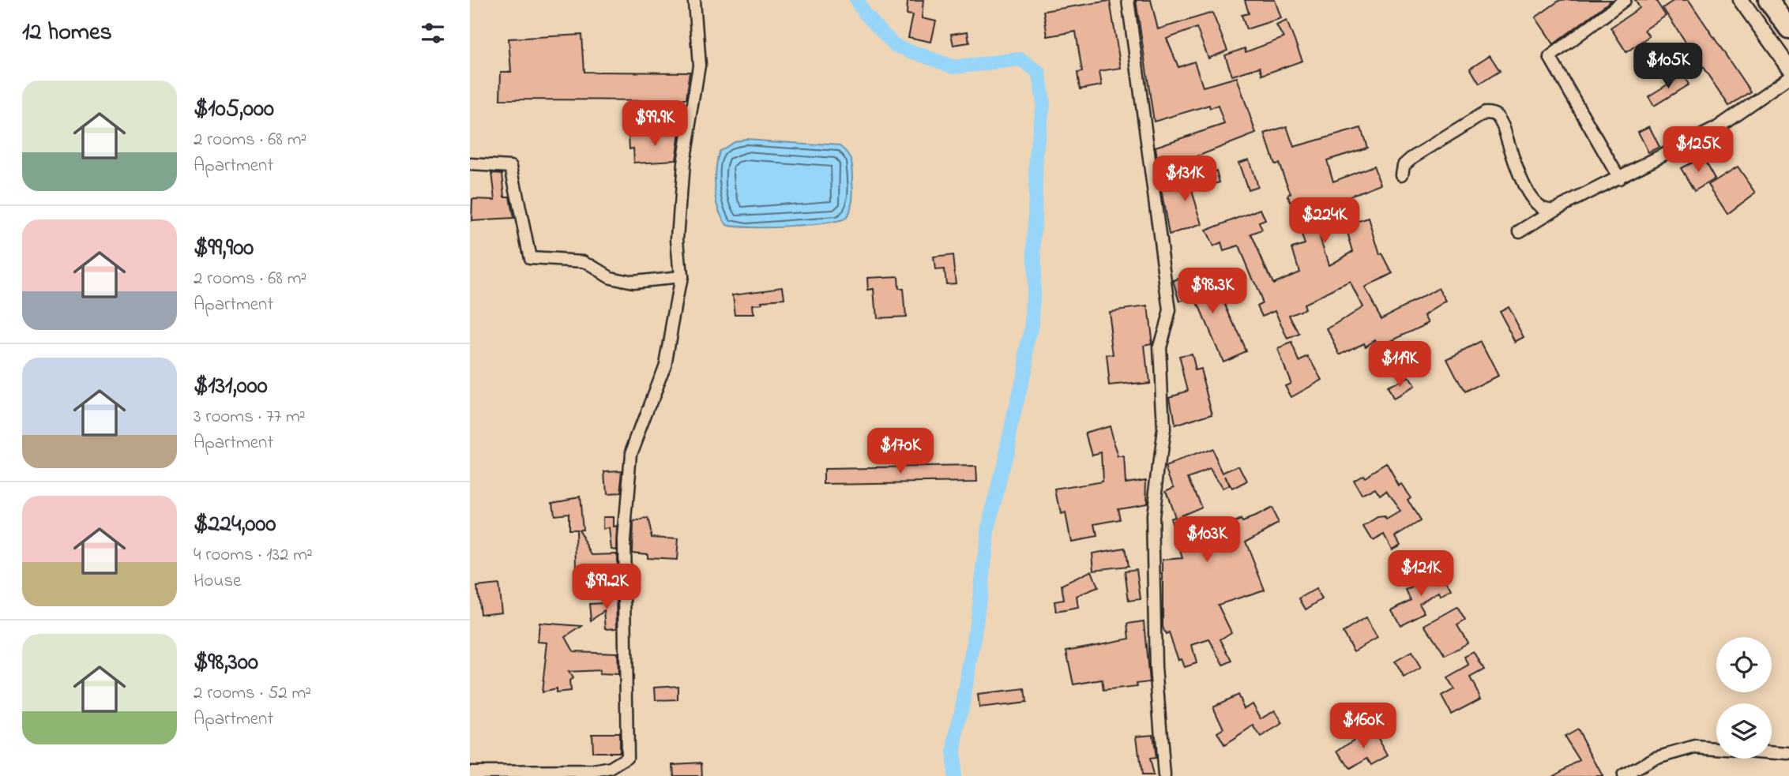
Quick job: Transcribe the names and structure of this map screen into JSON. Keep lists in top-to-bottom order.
{
  "page": {
    "heading": "12 homes",
    "price": [
      "$105K",
      "$99.9K",
      "$125K",
      "$131K",
      "$224K",
      "$98.3K",
      "$119K",
      "$170K",
      "$103K",
      "$121K",
      "$99.2K",
      "$160K"
    ],
    "list": [
      {
        "name": "$105,000",
        "note": "2 rooms · 68 m² · Apartment"
      },
      {
        "name": "$99,900",
        "note": "2 rooms · 68 m² · Apartment"
      },
      {
        "name": "$131,000",
        "note": "3 rooms · 77 m² · Apartment"
      },
      {
        "name": "$224,000",
        "note": "4 rooms · 132 m² · House"
      },
      {
        "name": "$98,300",
        "note": "2 rooms · 52 m² · Apartment"
      }
    ]
  }
}
